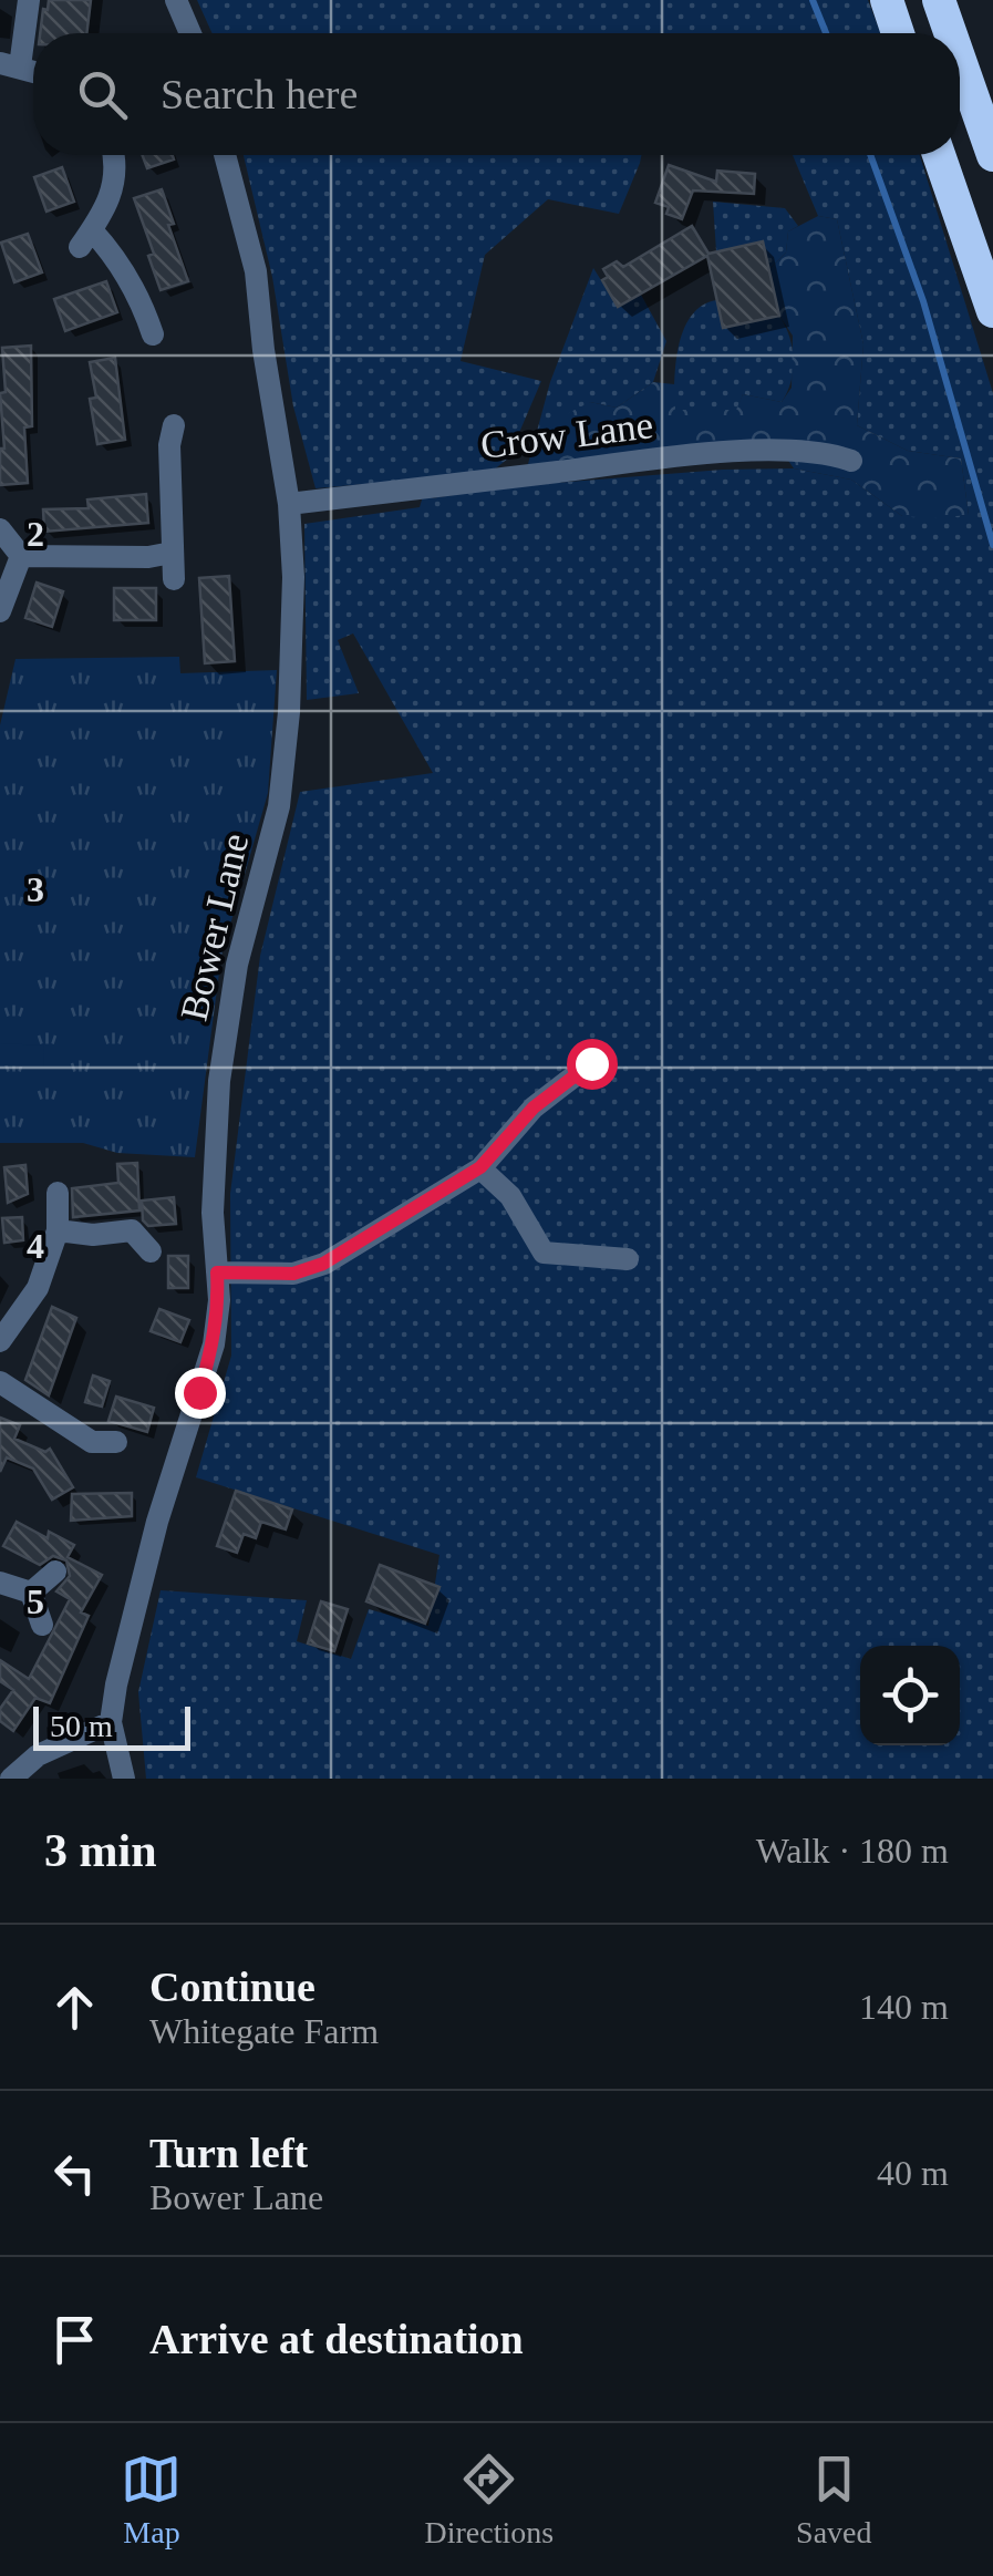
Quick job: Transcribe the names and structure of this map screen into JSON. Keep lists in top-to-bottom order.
{
  "streets": {
    "street": ["Crow Lane", "Bower Lane"]
  },
  "crossings": [
    ["Crow Lane", "Bower Lane"]
  ],
  "scale_bar": "50 m",
  "page": {
    "search": "Search here",
    "scale": "50 m",
    "heading": ["3 min", "Walk · 180 m"],
    "list": [
      ["Continue", "Whitegate Farm", "140 m"],
      ["Turn left", "Bower Lane", "40 m"],
      "Arrive at destination"
    ],
    "nav": ["Map", "Directions", "Saved"]
  },
  "grid": {
    "rows": [
      "2",
      "3",
      "4",
      "5"
    ]
  }
}
